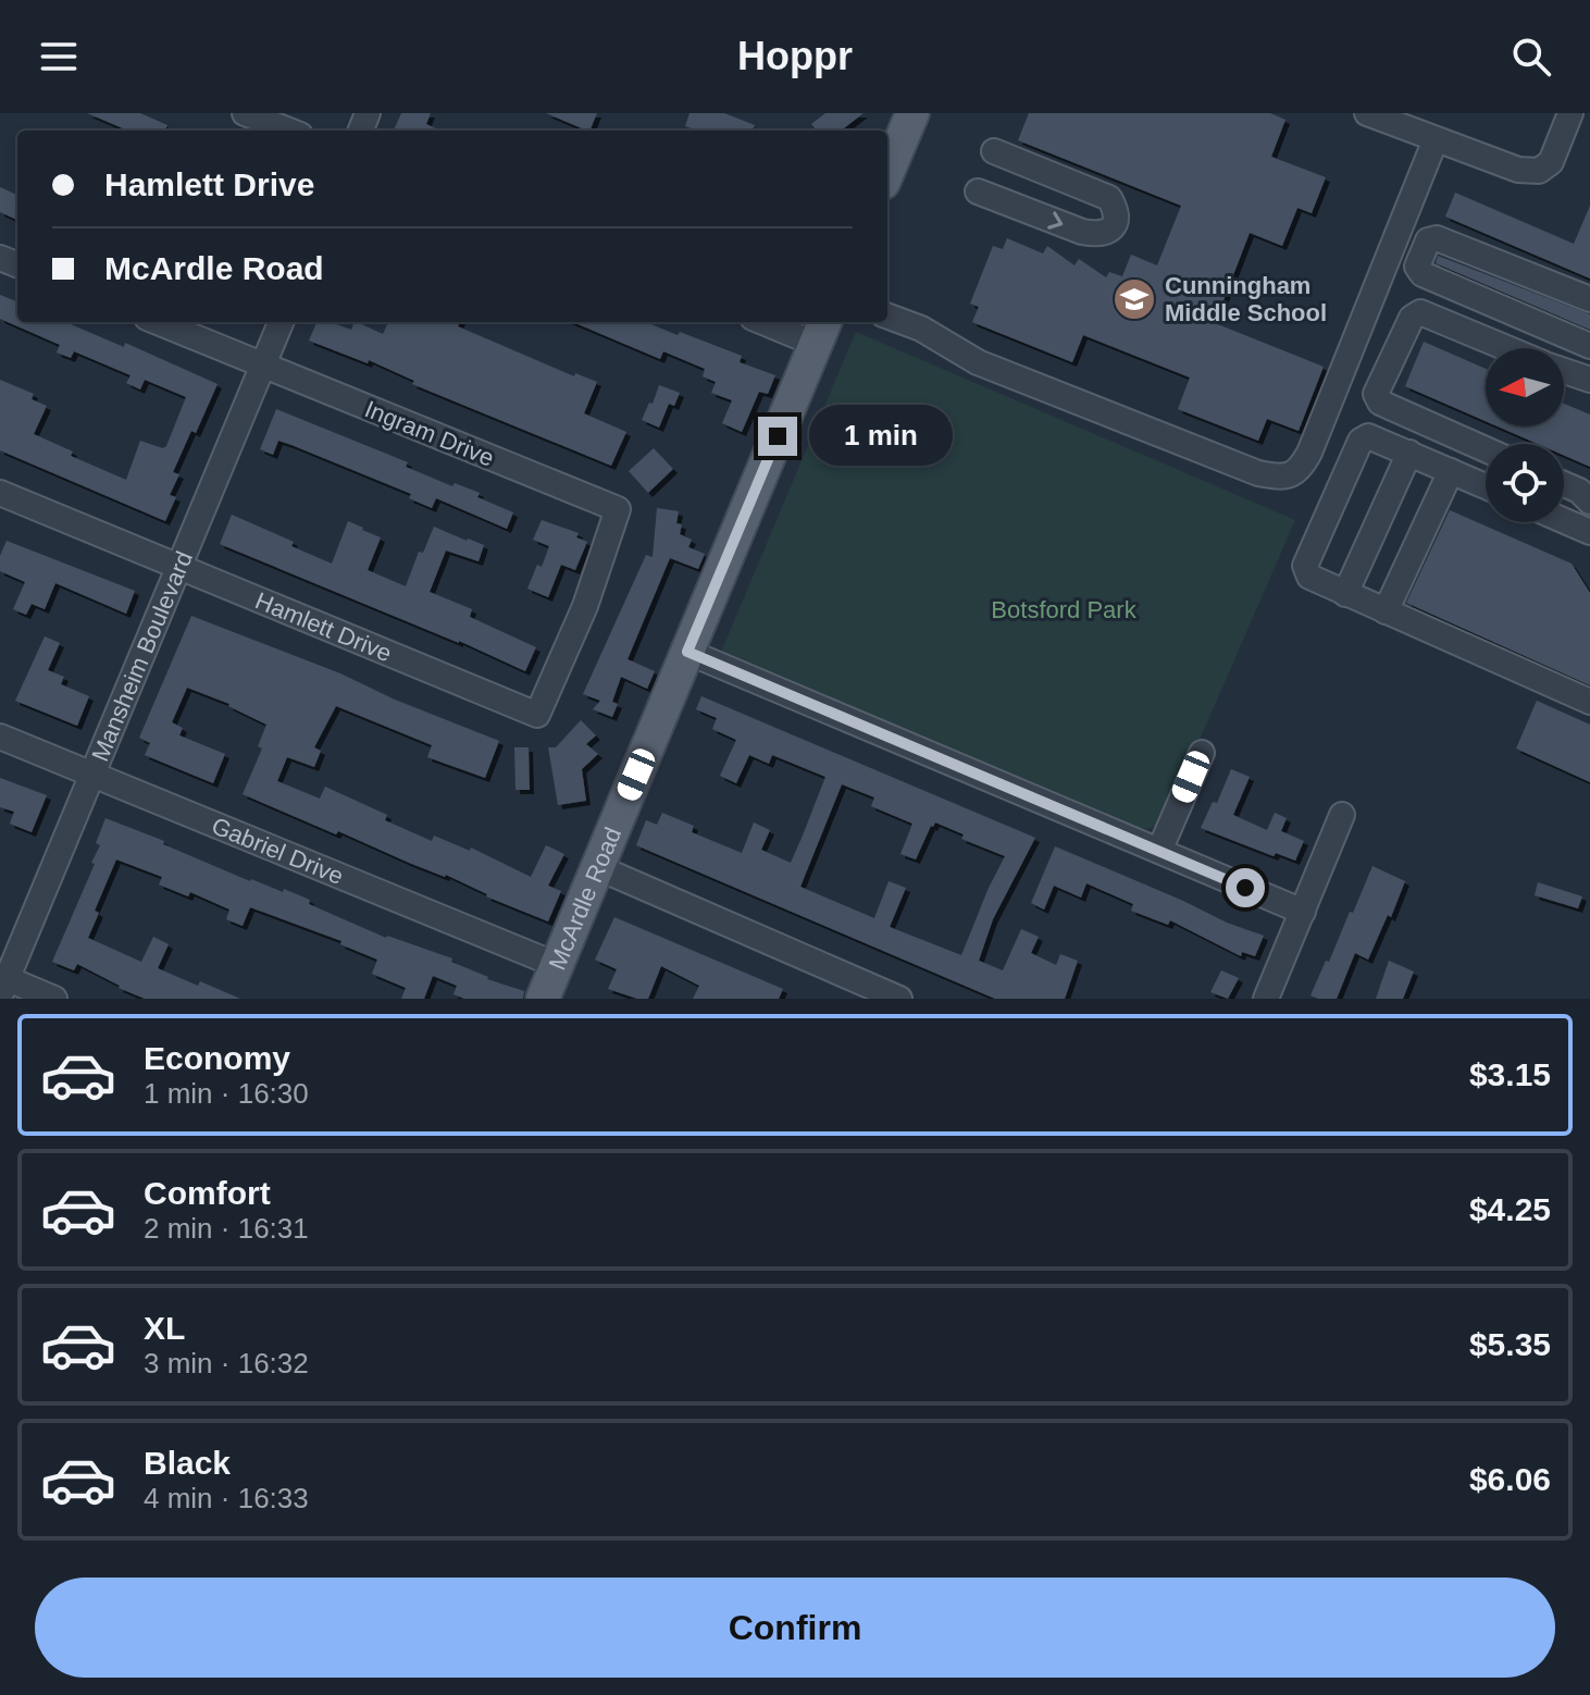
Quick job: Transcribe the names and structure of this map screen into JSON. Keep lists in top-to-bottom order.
{
  "streets": {
    "main road": ["McArdle Road"],
    "street": [
      "Ingram Drive",
      "Hamlett Drive",
      "Mansheim Boulevard",
      "Gabriel Drive"
    ]
  },
  "crossings": [
    ["Ingram Drive", "Hamlett Drive"],
    ["Ingram Drive", "Mansheim Boulevard"],
    ["Hamlett Drive", "Mansheim Boulevard"],
    ["Mansheim Boulevard", "Gabriel Drive"],
    ["Gabriel Drive", "McArdle Road"]
  ],
  "parks": ["Botsford Park"],
  "places": {
    "school or university": ["Cunningham Middle School"]
  },
  "north": "left",
  "page": {
    "header": "Hoppr",
    "banner": ["Hamlett Drive", "McArdle Road"],
    "bubble": "1 min",
    "list": [
      {
        "name": "Economy",
        "note": "1 min · 16:30",
        "value": "$3.15"
      },
      {
        "name": "Comfort",
        "note": "2 min · 16:31",
        "value": "$4.25"
      },
      {
        "name": "XL",
        "note": "3 min · 16:32",
        "value": "$5.35"
      },
      {
        "name": "Black",
        "note": "4 min · 16:33",
        "value": "$6.06"
      }
    ],
    "buttons": "Confirm"
  }
}
